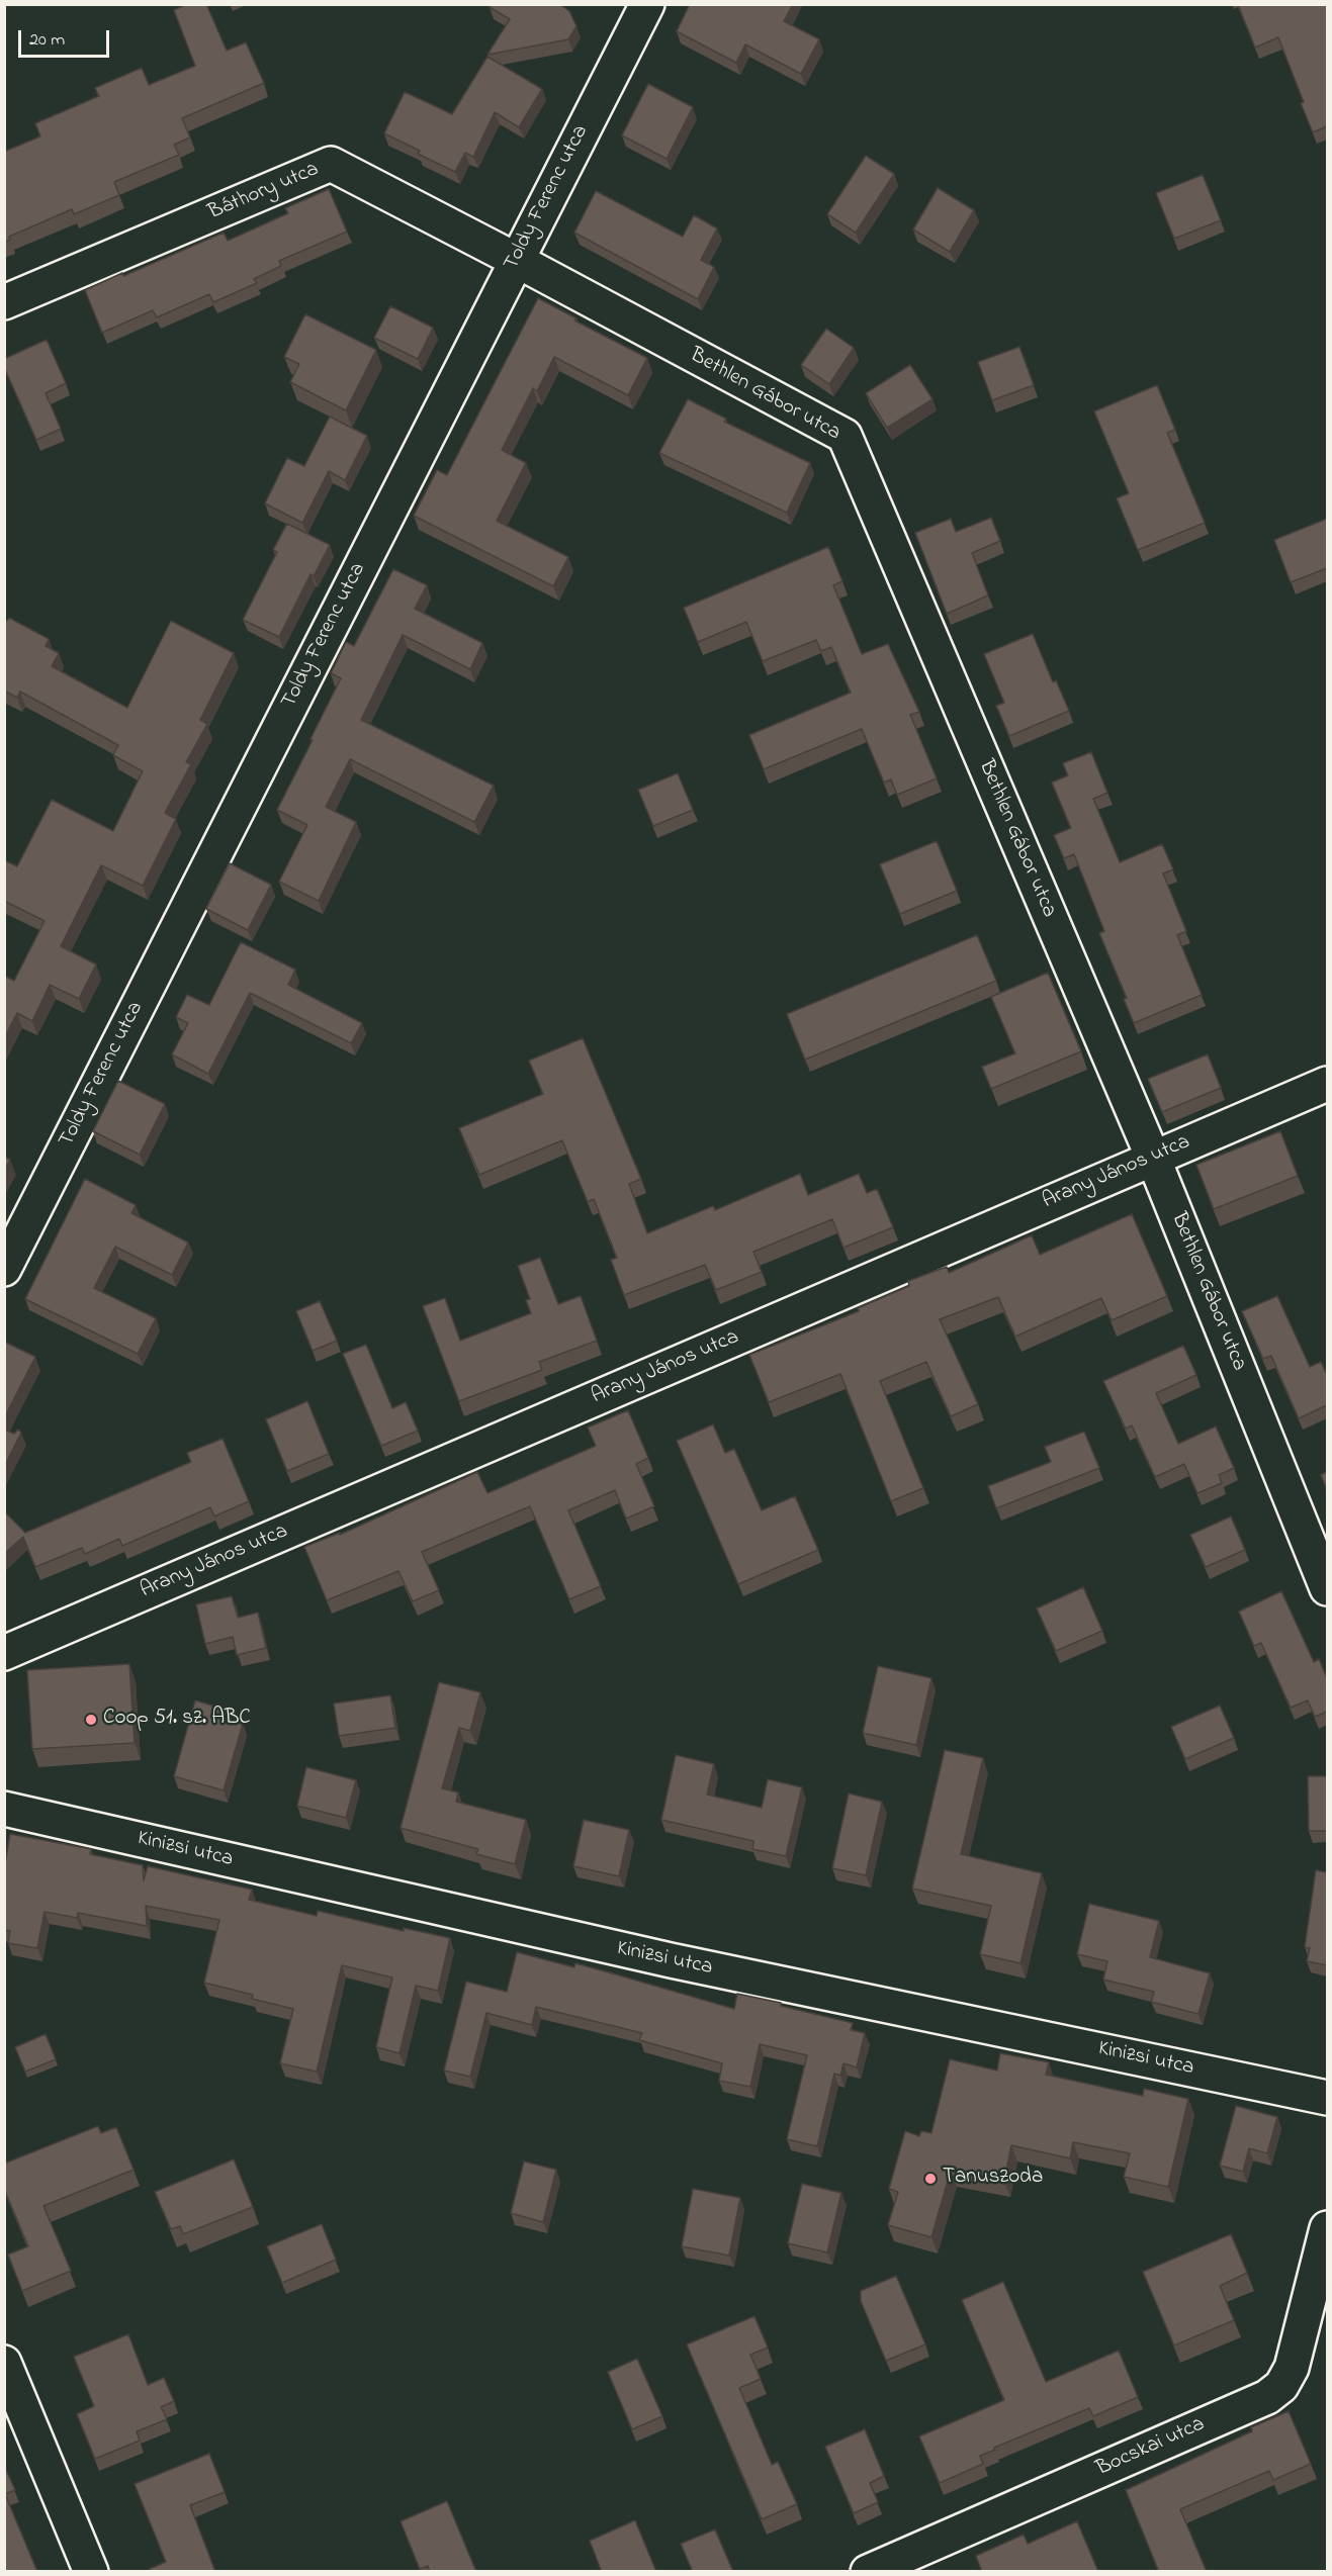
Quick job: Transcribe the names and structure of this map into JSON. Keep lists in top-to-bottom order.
{
  "streets": {
    "street": [
      "Báthory utca",
      "Toldy Ferenc utca",
      "Bethlen Gábor utca",
      "Arany János utca",
      "Kinizsi utca",
      "Bocskai utca"
    ]
  },
  "crossings": [
    ["Báthory utca", "Toldy Ferenc utca"],
    ["Báthory utca", "Bethlen Gábor utca"],
    ["Toldy Ferenc utca", "Bethlen Gábor utca"],
    ["Bethlen Gábor utca", "Arany János utca"]
  ],
  "places": ["Coop 51. sz. ABC", "Tanuszoda"],
  "scale_bar": "20 m"
}
